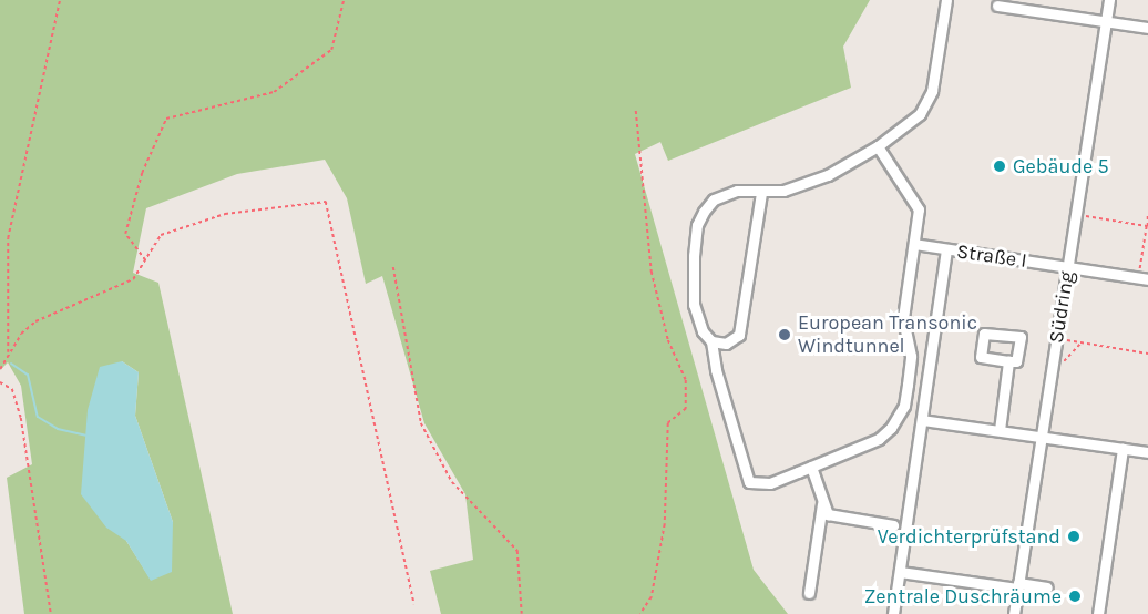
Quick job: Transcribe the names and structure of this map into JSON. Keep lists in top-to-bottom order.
{
  "streets": {
    "street": ["Straße I", "Südring"]
  },
  "crossings": [
    ["Straße I", "Südring"]
  ],
  "places": [
    "Gebäude 5",
    "European Transonic Windtunnel",
    "Verdichterprüfstand",
    "Zentrale Duschräume"
  ]
}
